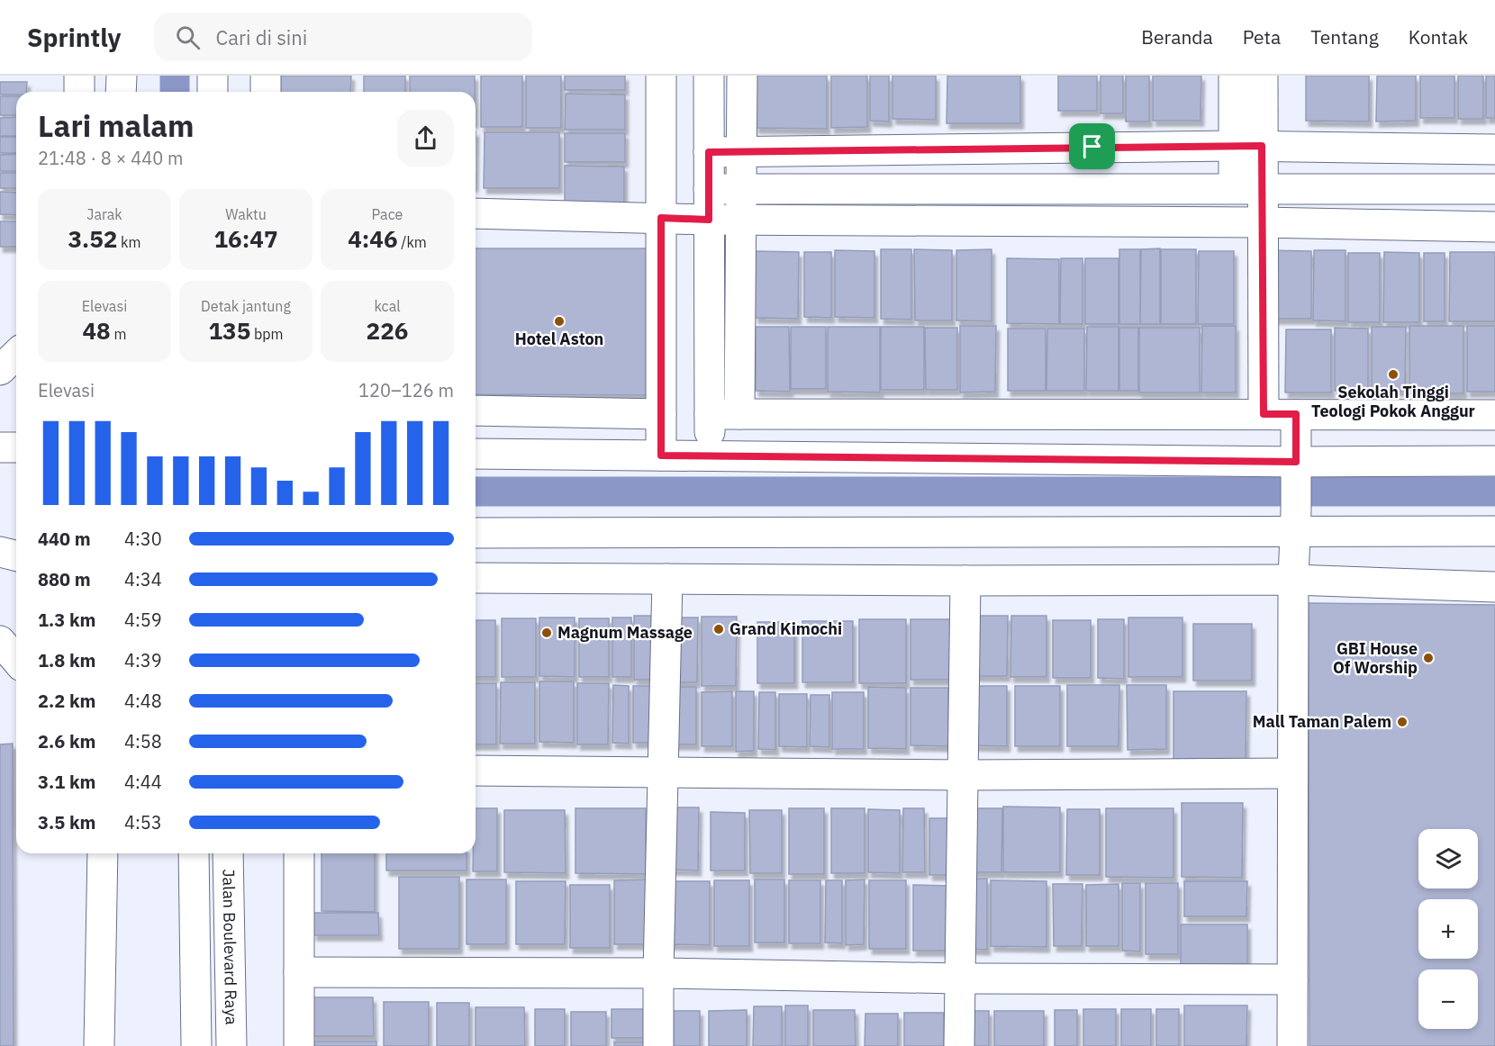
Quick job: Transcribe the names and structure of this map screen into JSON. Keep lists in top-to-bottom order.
{
  "streets": {
    "street": ["Jalan Boulevard Raya"]
  },
  "places": [
    "Hotel Aston",
    "Sekolah Tinggi Teologi Pokok Anggur",
    "Grand Kimochi",
    "Magnum Massage",
    "GBI House Of Worship",
    "Mall Taman Palem"
  ],
  "page": {
    "header": "Sprintly",
    "search": "Cari di sini",
    "nav": [
      "Beranda",
      "Peta",
      "Tentang",
      "Kontak"
    ],
    "heading": ["Lari malam", "21:48 · 8 × 440 m"],
    "stats": [
      ["Jarak", "3.52 km"],
      ["Waktu", "16:47"],
      ["Pace", "4:46 /km"],
      ["Elevasi", "48 m"],
      ["Detak jantung", "135 bpm"],
      ["kcal", "226"]
    ],
    "chart": ["Elevasi", "120–126 m"],
    "list": [
      {
        "name": "440 m",
        "note": "4:30"
      },
      {
        "name": "880 m",
        "note": "4:34"
      },
      {
        "name": "1.3 km",
        "note": "4:59"
      },
      {
        "name": "1.8 km",
        "note": "4:39"
      },
      {
        "name": "2.2 km",
        "note": "4:48"
      },
      {
        "name": "2.6 km",
        "note": "4:58"
      },
      {
        "name": "3.1 km",
        "note": "4:44"
      },
      {
        "name": "3.5 km",
        "note": "4:53"
      }
    ],
    "map_buttons": ["+", "−"]
  }
}
